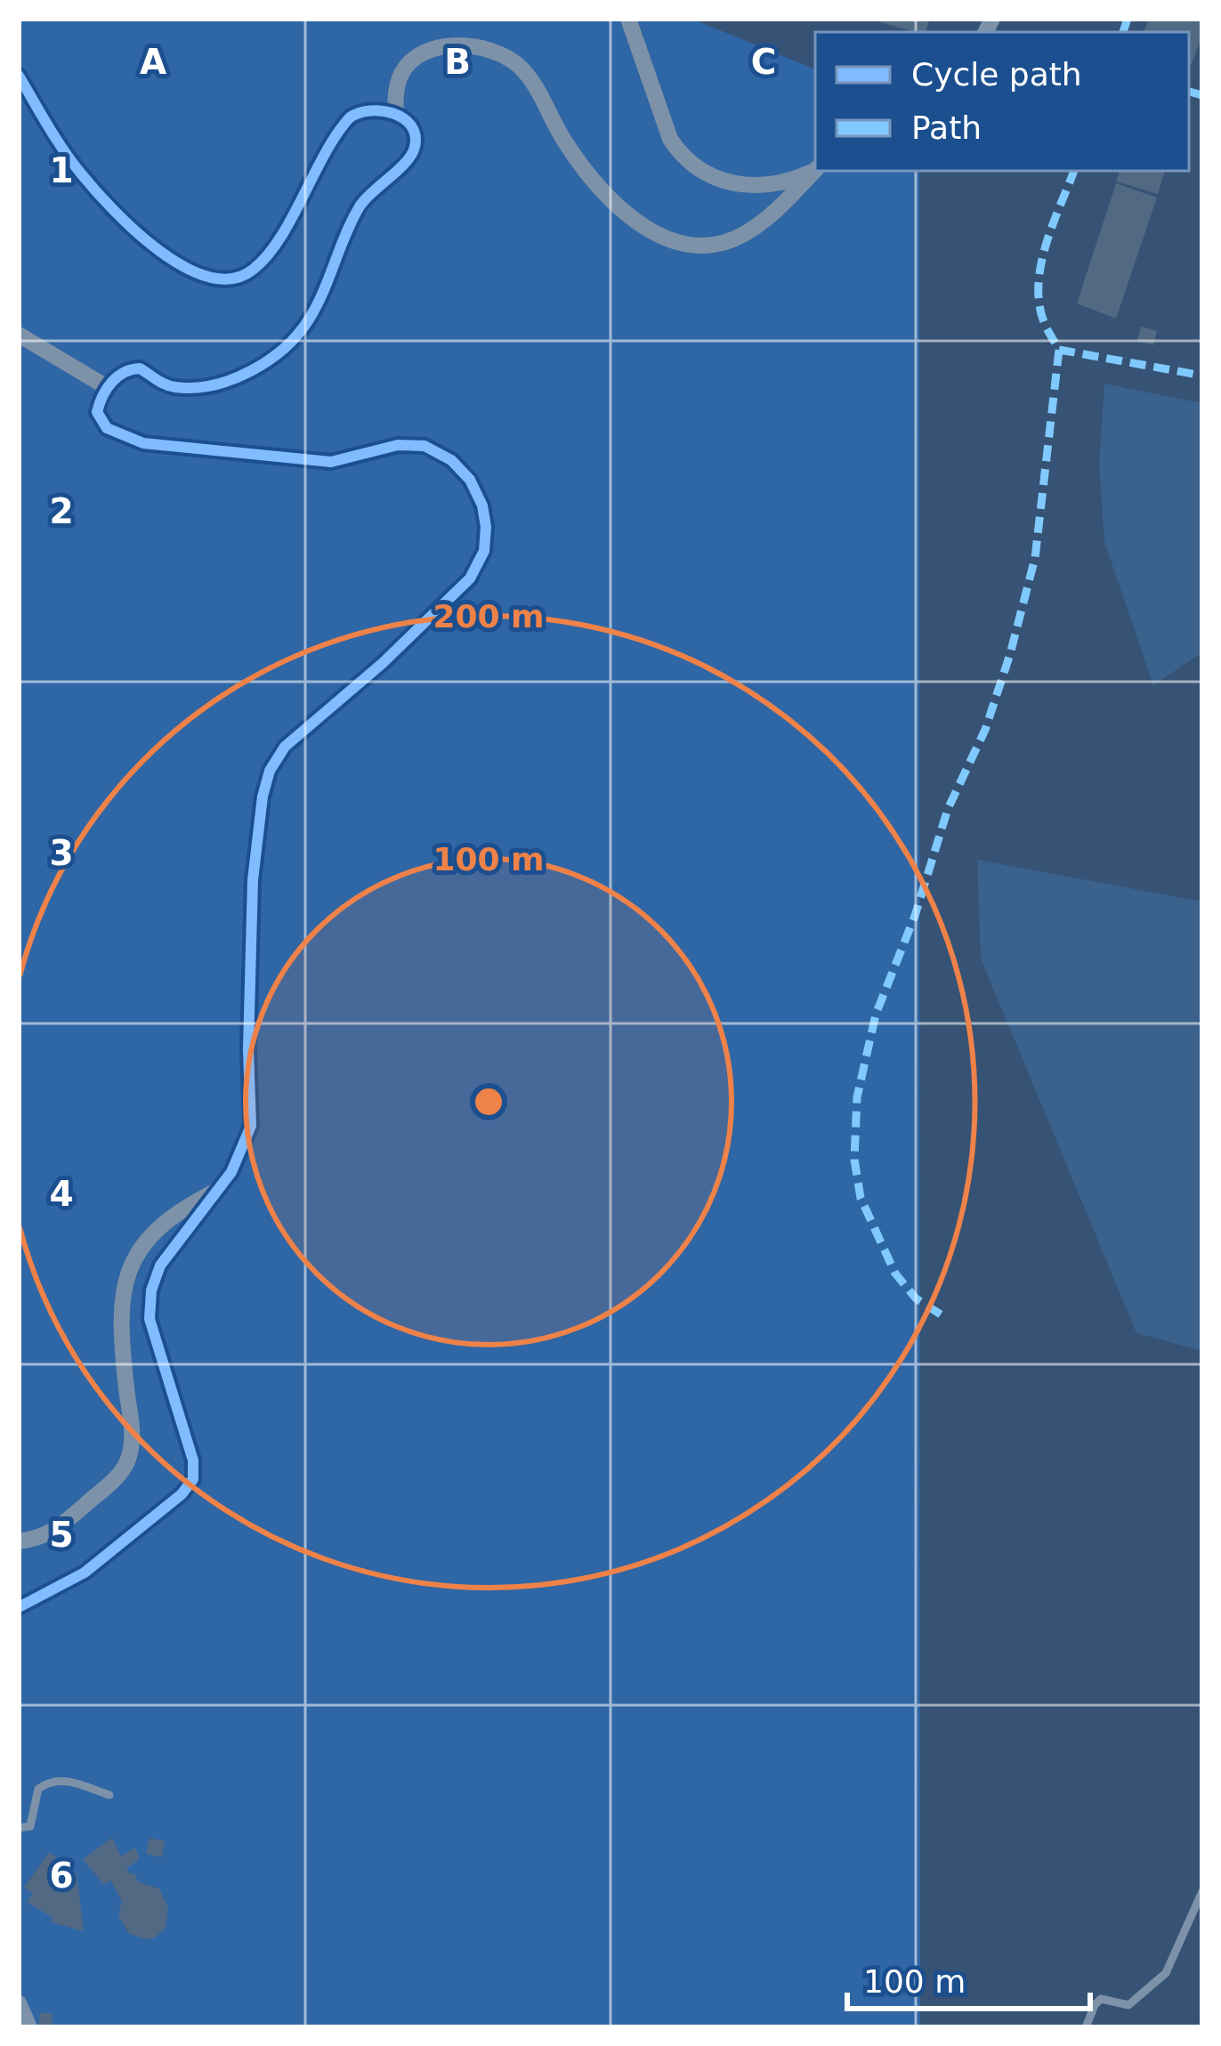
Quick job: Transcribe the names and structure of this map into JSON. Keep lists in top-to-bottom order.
{
  "legend": ["Cycle path", "Path"],
  "scale_bar": "100 m",
  "grid": {
    "columns": ["A", "B", "C"],
    "rows": [
      "1",
      "2",
      "3",
      "4",
      "5",
      "6"
    ]
  },
  "rings": ["200 m", "100 m"]
}
